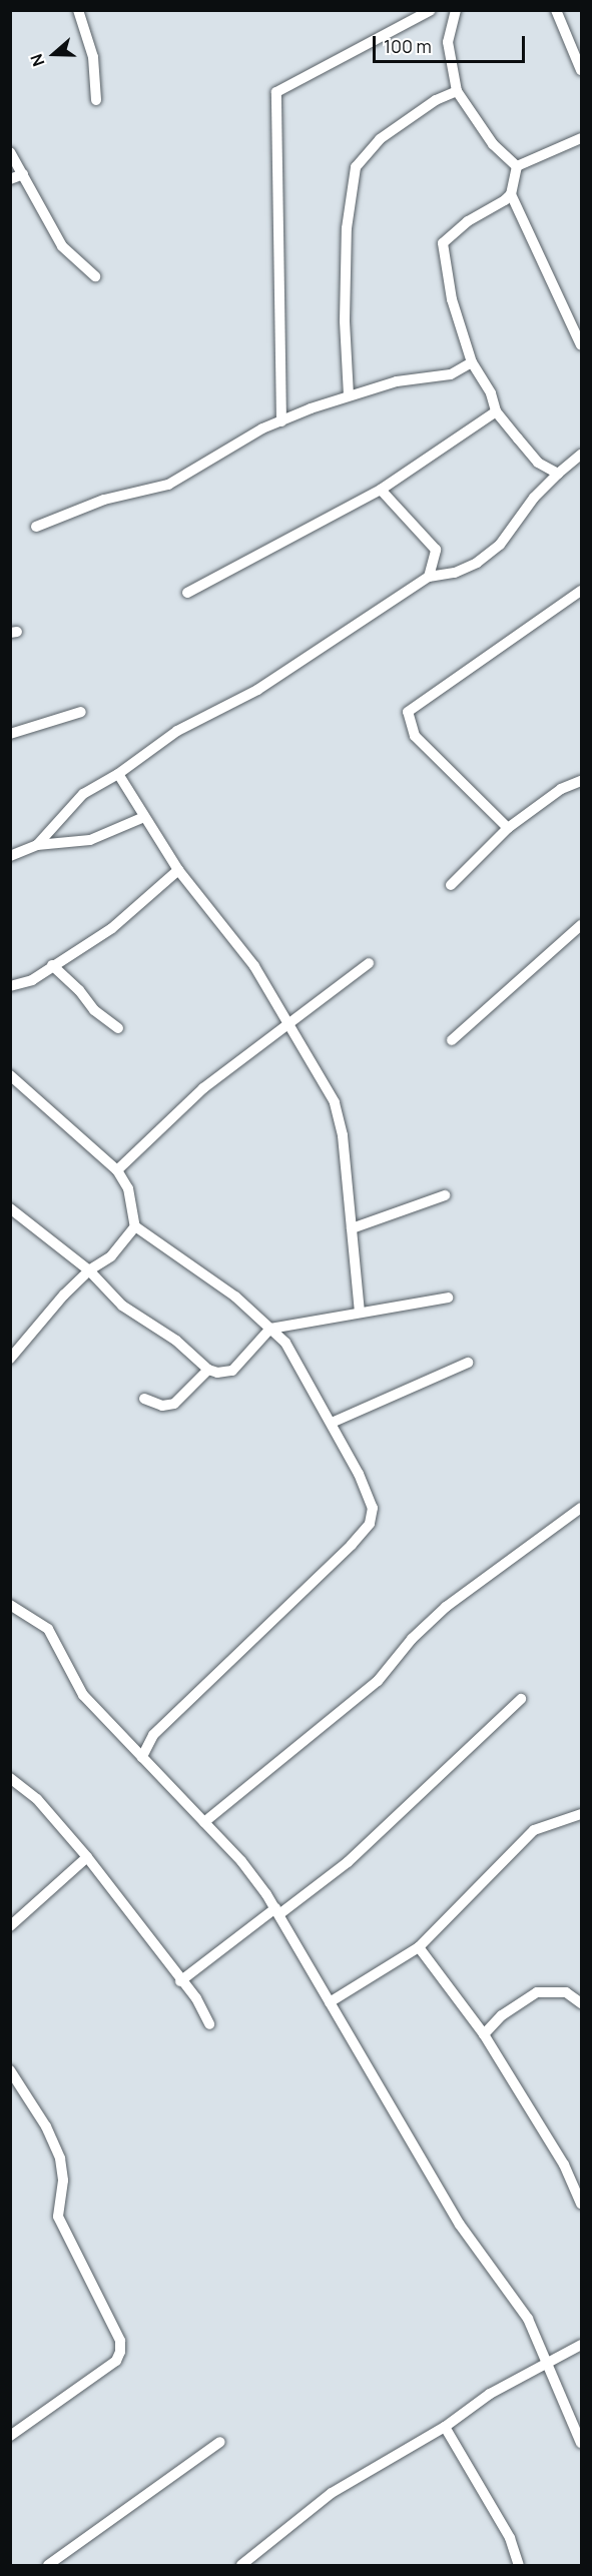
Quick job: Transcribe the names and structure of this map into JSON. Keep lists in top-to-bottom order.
{
  "scale_bar": "100 m",
  "north": "left"
}
